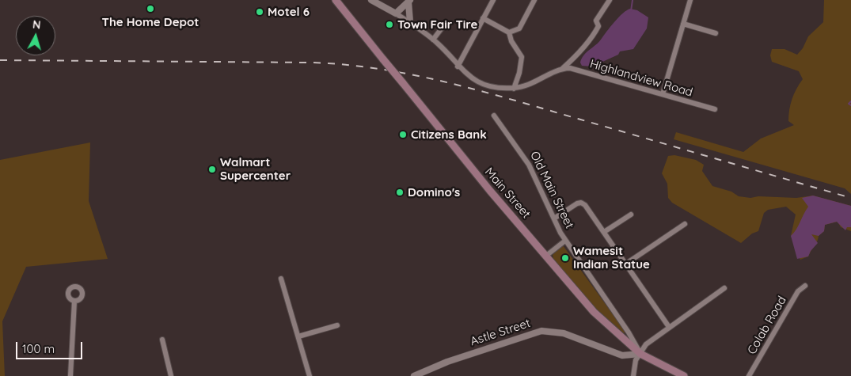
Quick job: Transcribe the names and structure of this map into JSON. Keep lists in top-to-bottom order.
{
  "streets": {
    "main road": ["Main Street"],
    "street": [
      "Highlandview Road",
      "Old Main Street",
      "Colab Road",
      "Astle Street"
    ]
  },
  "crossings": [
    ["Old Main Street", "Main Street"],
    ["Old Main Street", "Astle Street"],
    ["Main Street", "Astle Street"]
  ],
  "places": [
    "The Home Depot",
    "Motel 6",
    "Town Fair Tire",
    "Citizens Bank",
    "Walmart Supercenter",
    "Domino's",
    "Wamesit Indian Statue"
  ],
  "scale_bar": "100 m",
  "north": "top"
}
